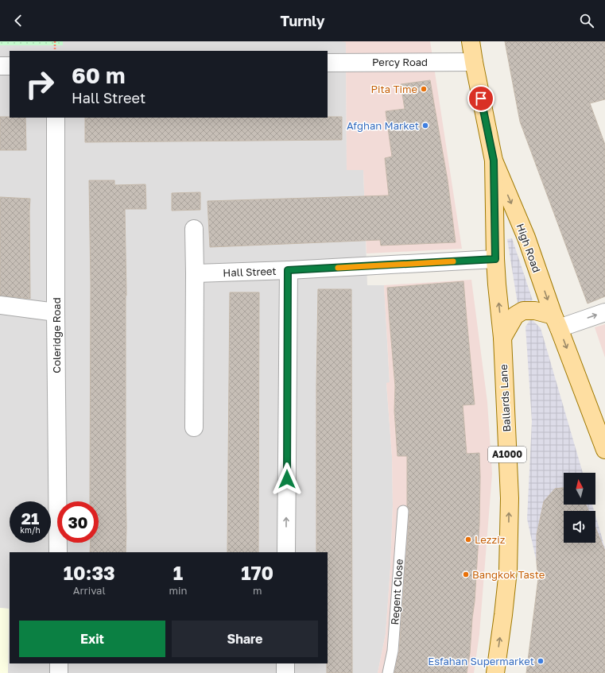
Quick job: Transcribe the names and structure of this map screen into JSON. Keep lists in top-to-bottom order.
{
  "streets": {
    "main road": ["High Road", "Ballards Lane", "A1000"],
    "street": ["Percy Road", "Hall Street", "Coleridge Road"],
    "lane": ["Regent Close"]
  },
  "crossings": [
    ["Percy Road", "High Road"],
    ["High Road", "Ballards Lane"],
    ["Hall Street", "Ballards Lane"]
  ],
  "one_way": ["High Road", "Ballards Lane"],
  "places": [
    "Pita Time",
    "Afghan Market",
    "Lezziz",
    "Bangkok Taste",
    "Esfahan Supermarket"
  ],
  "north": "top",
  "page": {
    "header": "Turnly",
    "turn": ["60 m", "Hall Street"],
    "speed": "21 km/h",
    "limit": "30",
    "eta": [
      "10:33",
      "Arrival",
      "1",
      "min",
      "170",
      "m"
    ],
    "buttons": ["Exit", "Share"]
  }
}
